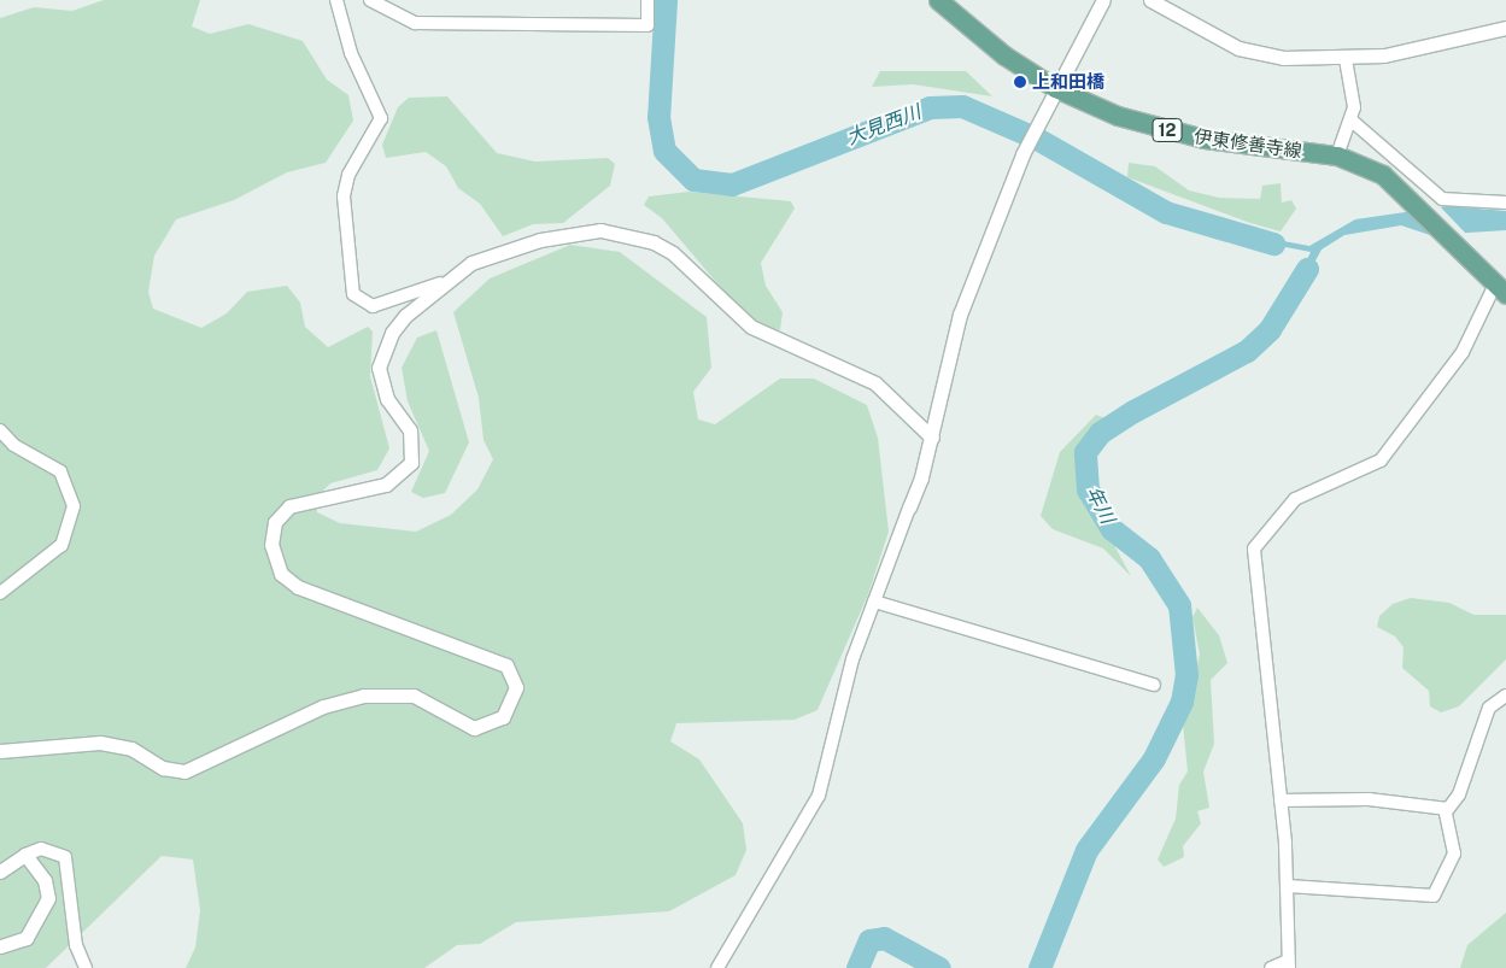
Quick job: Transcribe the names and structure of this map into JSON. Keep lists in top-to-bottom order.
{
  "streets": {
    "main road": ["12", "伊東修善寺線"]
  },
  "water": ["大見西川", "年川"],
  "places": ["上和田橋"]
}
